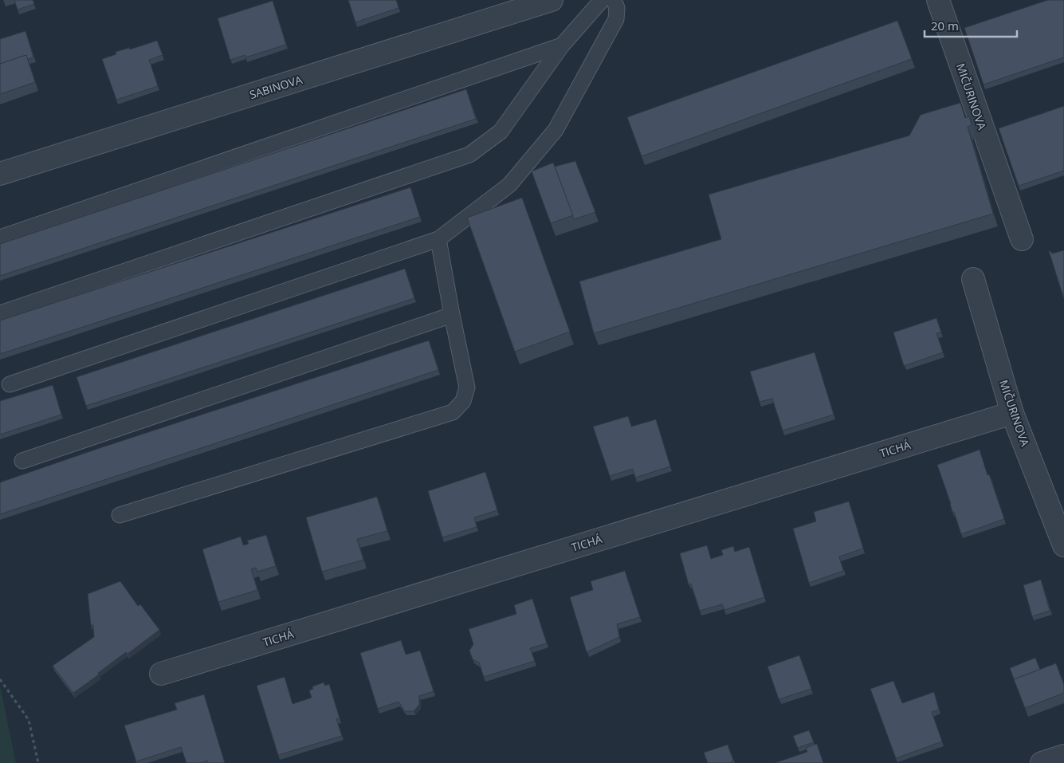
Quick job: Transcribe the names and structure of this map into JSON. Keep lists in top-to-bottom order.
{
  "streets": {
    "street": ["SABINOVA", "MIČURINOVA", "TICHÁ"]
  },
  "crossings": [
    ["MIČURINOVA", "TICHÁ"]
  ],
  "scale_bar": "20 m"
}
